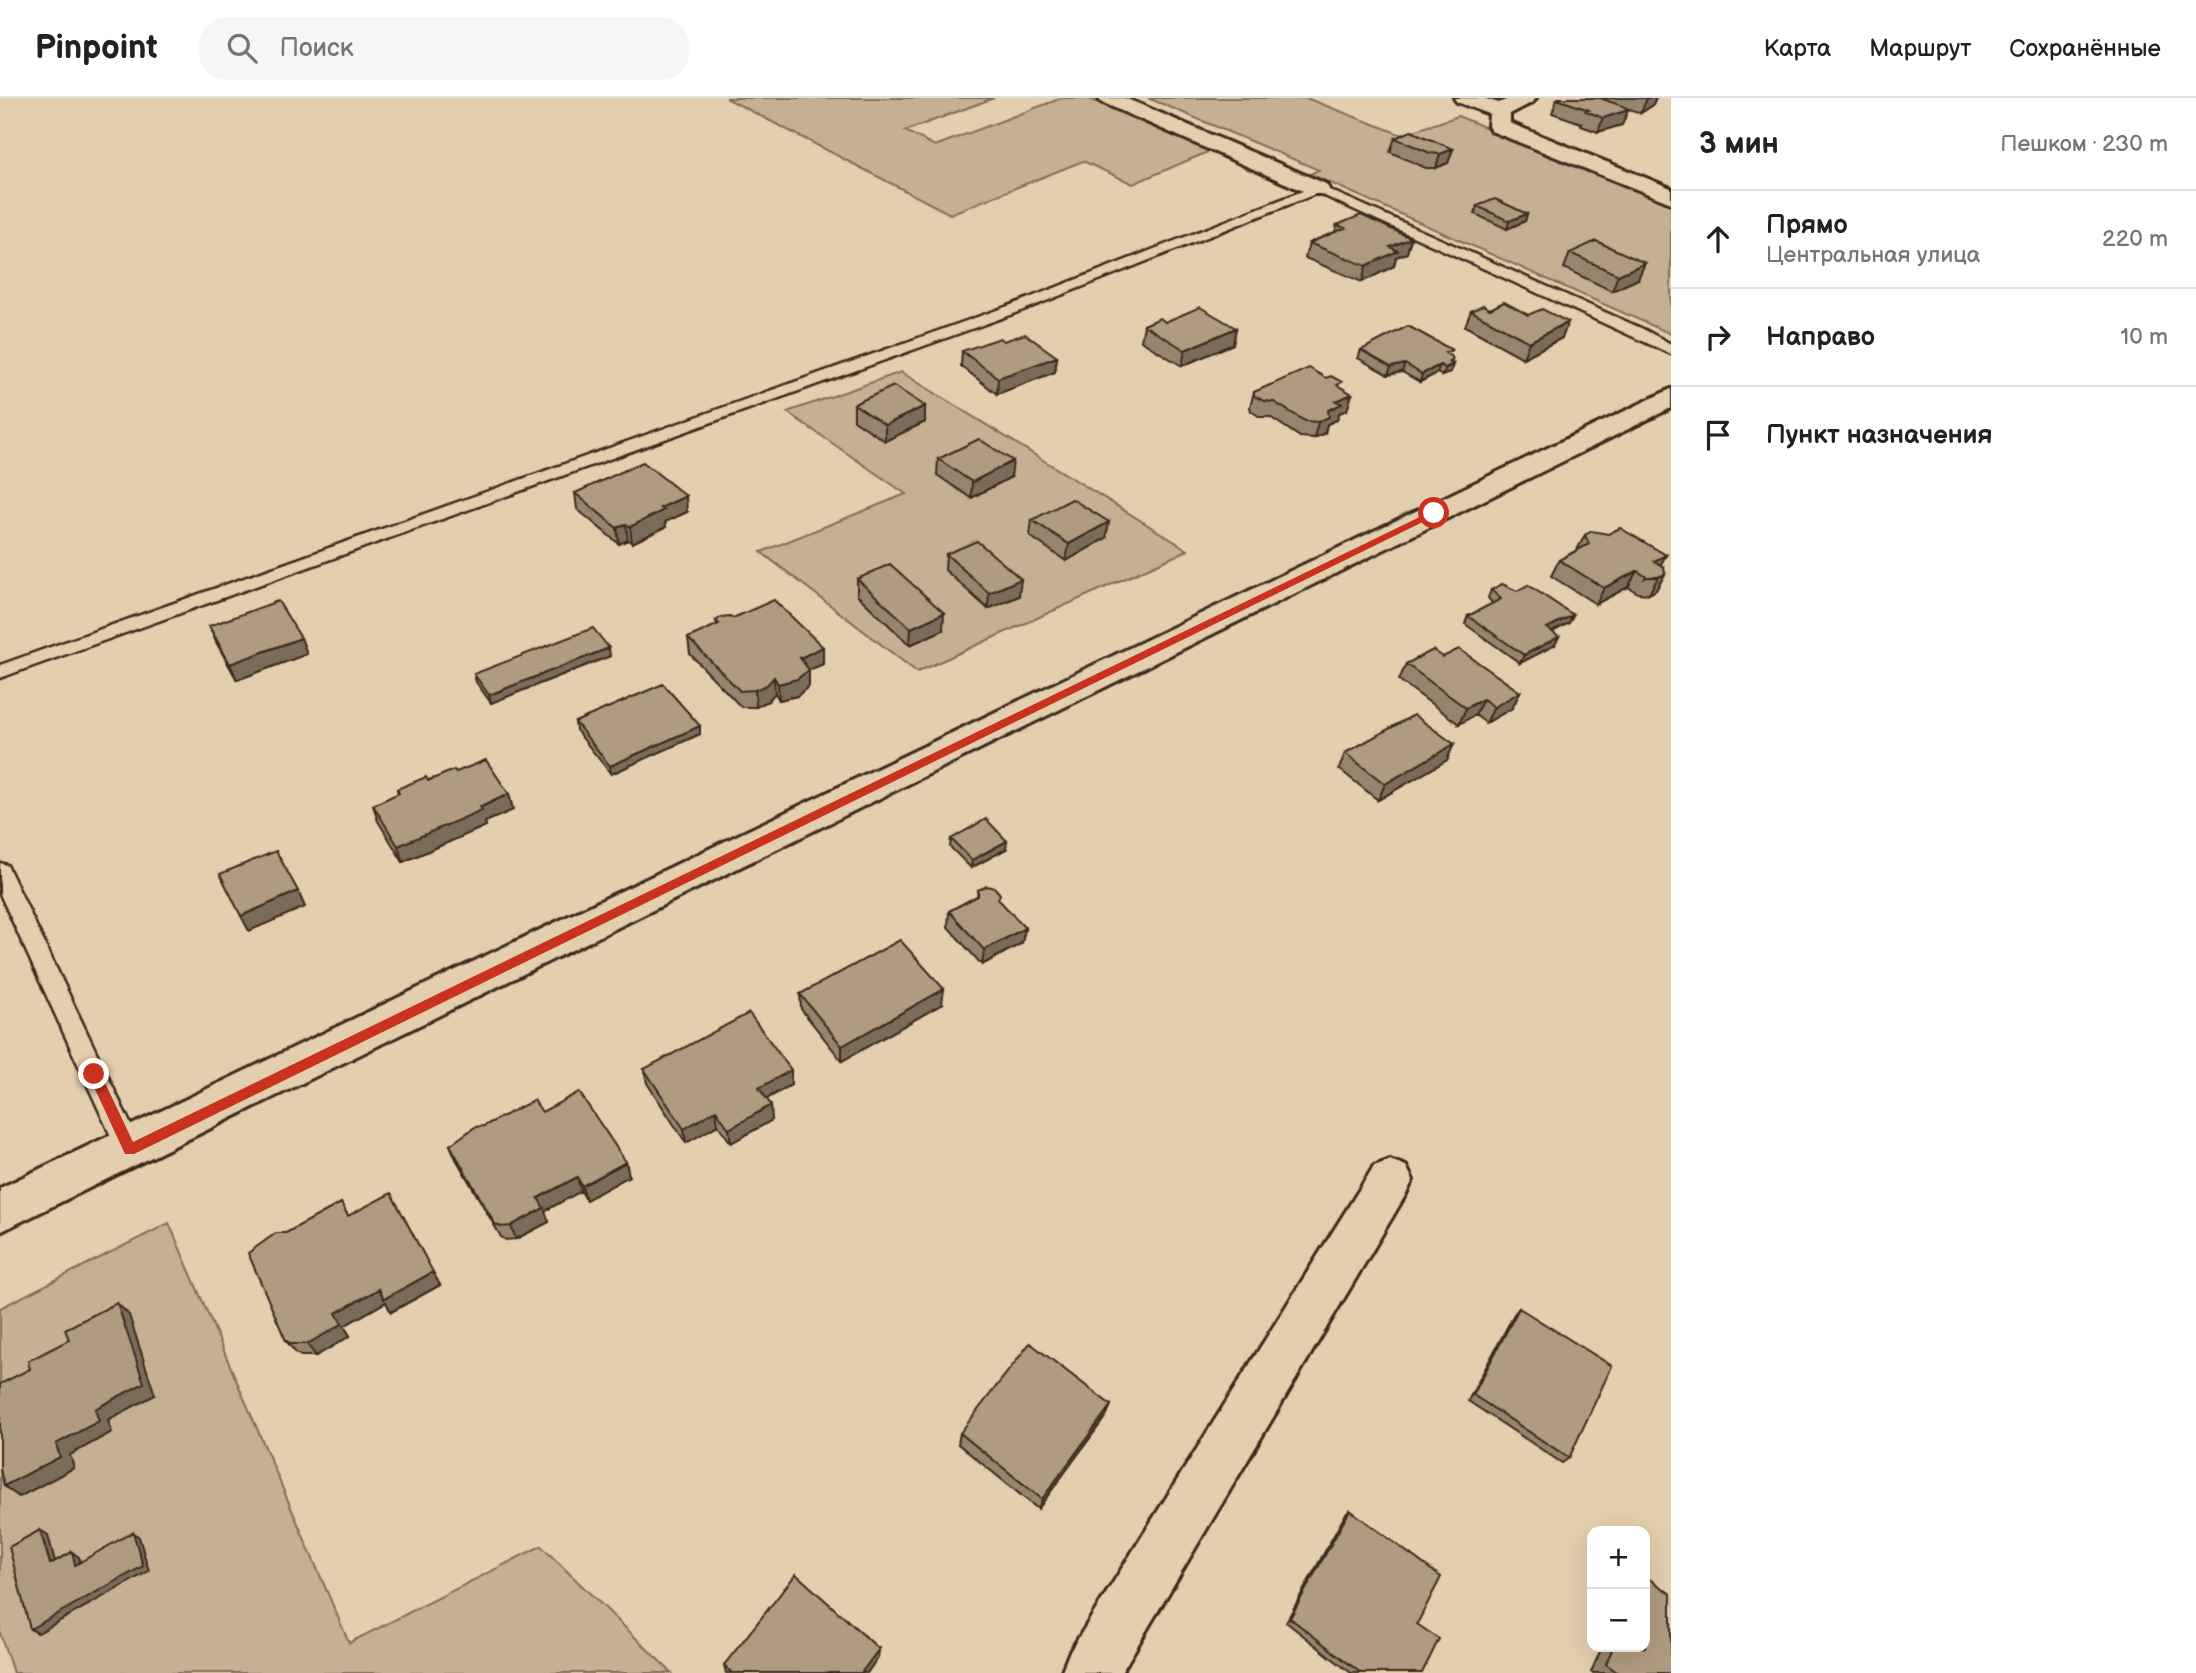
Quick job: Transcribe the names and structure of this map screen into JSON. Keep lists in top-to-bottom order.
{
  "page": {
    "header": "Pinpoint",
    "search": "Поиск",
    "nav": ["Карта", "Маршрут", "Сохранённые"],
    "heading": ["3 мин", "Пешком · 230 m"],
    "list": [
      ["Прямо", "Центральная улица", "220 m"],
      ["Направо", "10 m"],
      "Пункт назначения"
    ],
    "map_buttons": ["+", "−"]
  }
}
